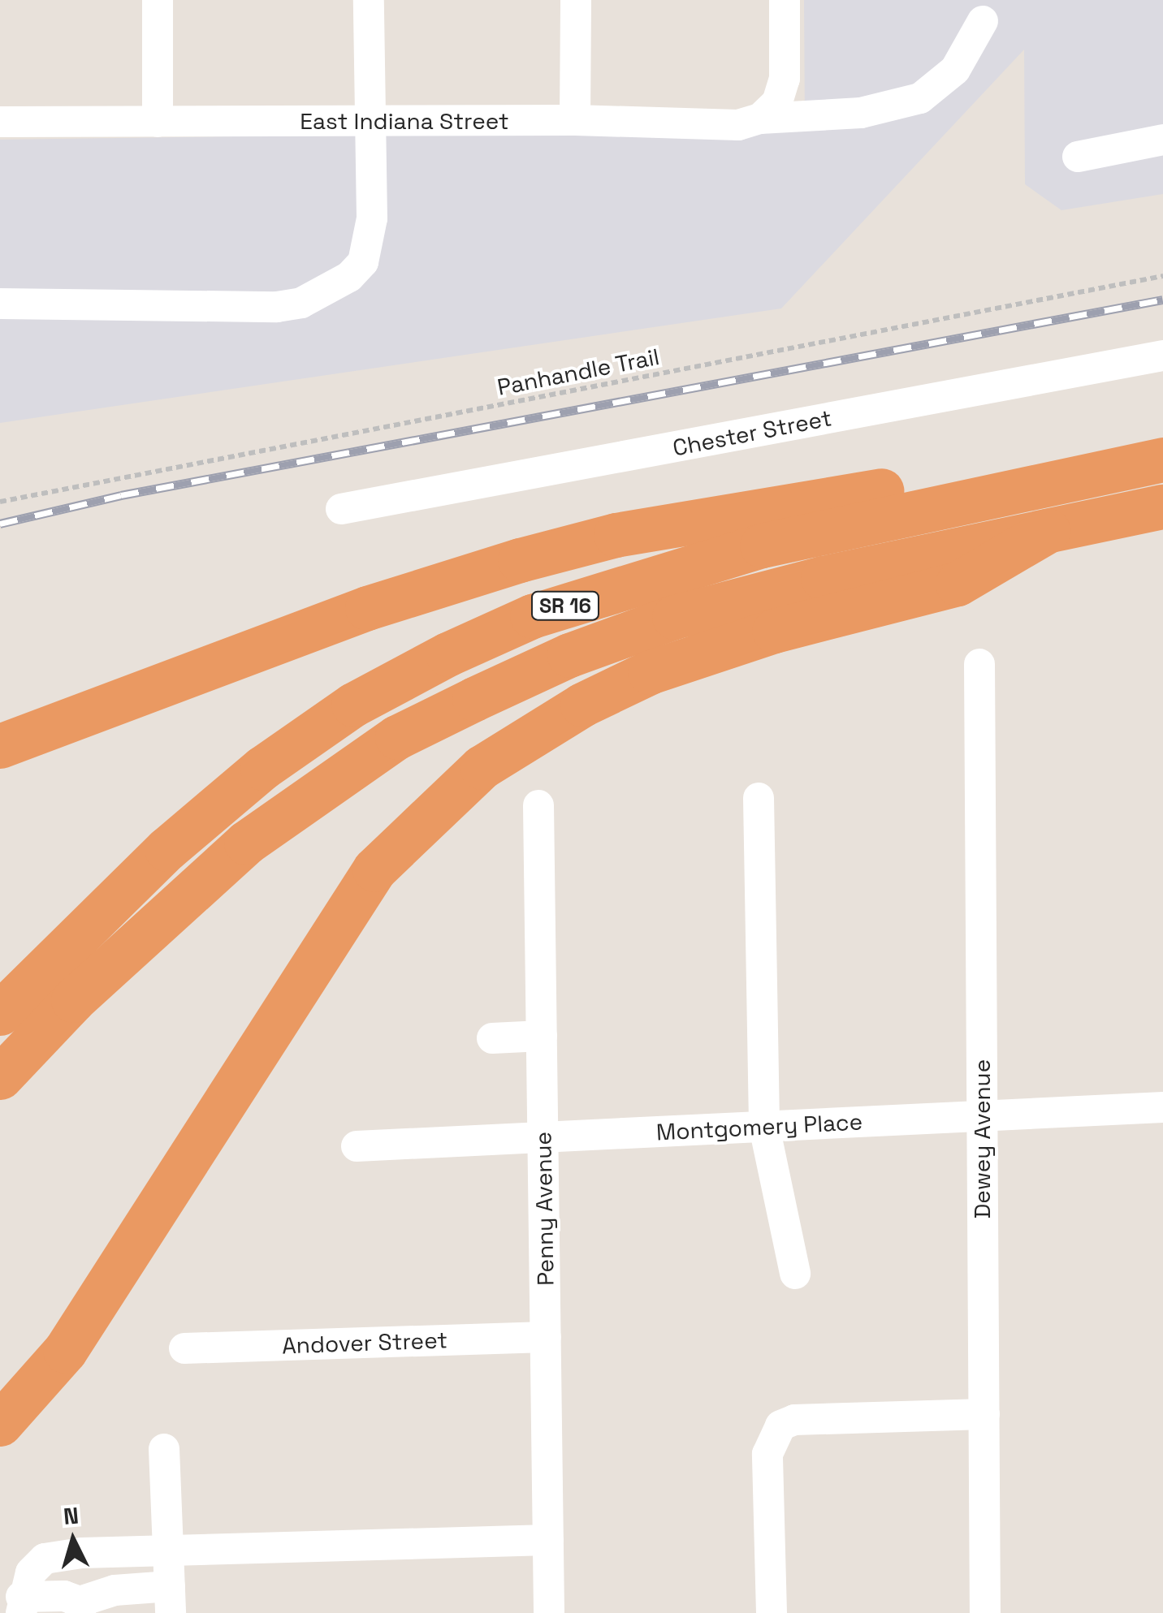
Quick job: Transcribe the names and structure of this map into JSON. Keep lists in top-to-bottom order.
{
  "streets": {
    "highway": ["SR 16"],
    "street": [
      "East Indiana Street",
      "Chester Street",
      "Montgomery Place",
      "Dewey Avenue",
      "Penny Avenue",
      "Andover Street"
    ],
    "path": ["Panhandle Trail"]
  },
  "crossings": [
    ["Montgomery Place", "Dewey Avenue"],
    ["Montgomery Place", "Penny Avenue"],
    ["Penny Avenue", "Andover Street"]
  ],
  "north": "top"
}
